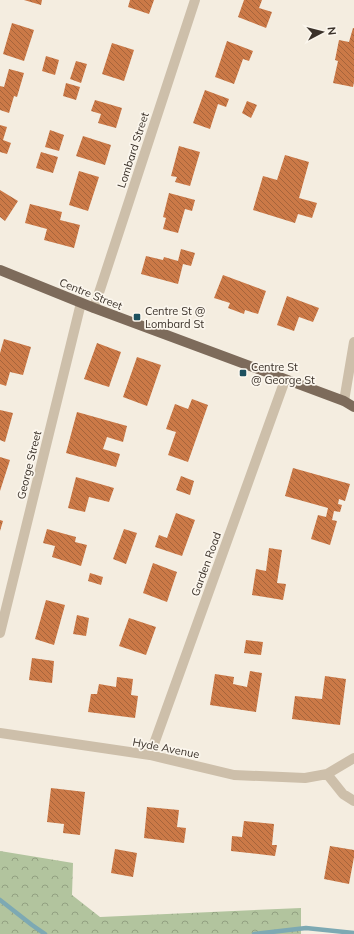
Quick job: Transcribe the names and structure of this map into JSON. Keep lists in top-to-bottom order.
{
  "streets": {
    "main road": ["Centre Street"],
    "street": [
      "Lombard Street",
      "George Street",
      "Garden Road",
      "Hyde Avenue"
    ]
  },
  "crossings": [
    ["Lombard Street", "Centre Street"],
    ["Centre Street", "George Street"],
    ["Centre Street", "Garden Road"],
    ["Garden Road", "Hyde Avenue"]
  ],
  "places": {
    "transit": ["Centre St @ Lombard St", "Centre St @ George St"]
  },
  "north": "right"
}
